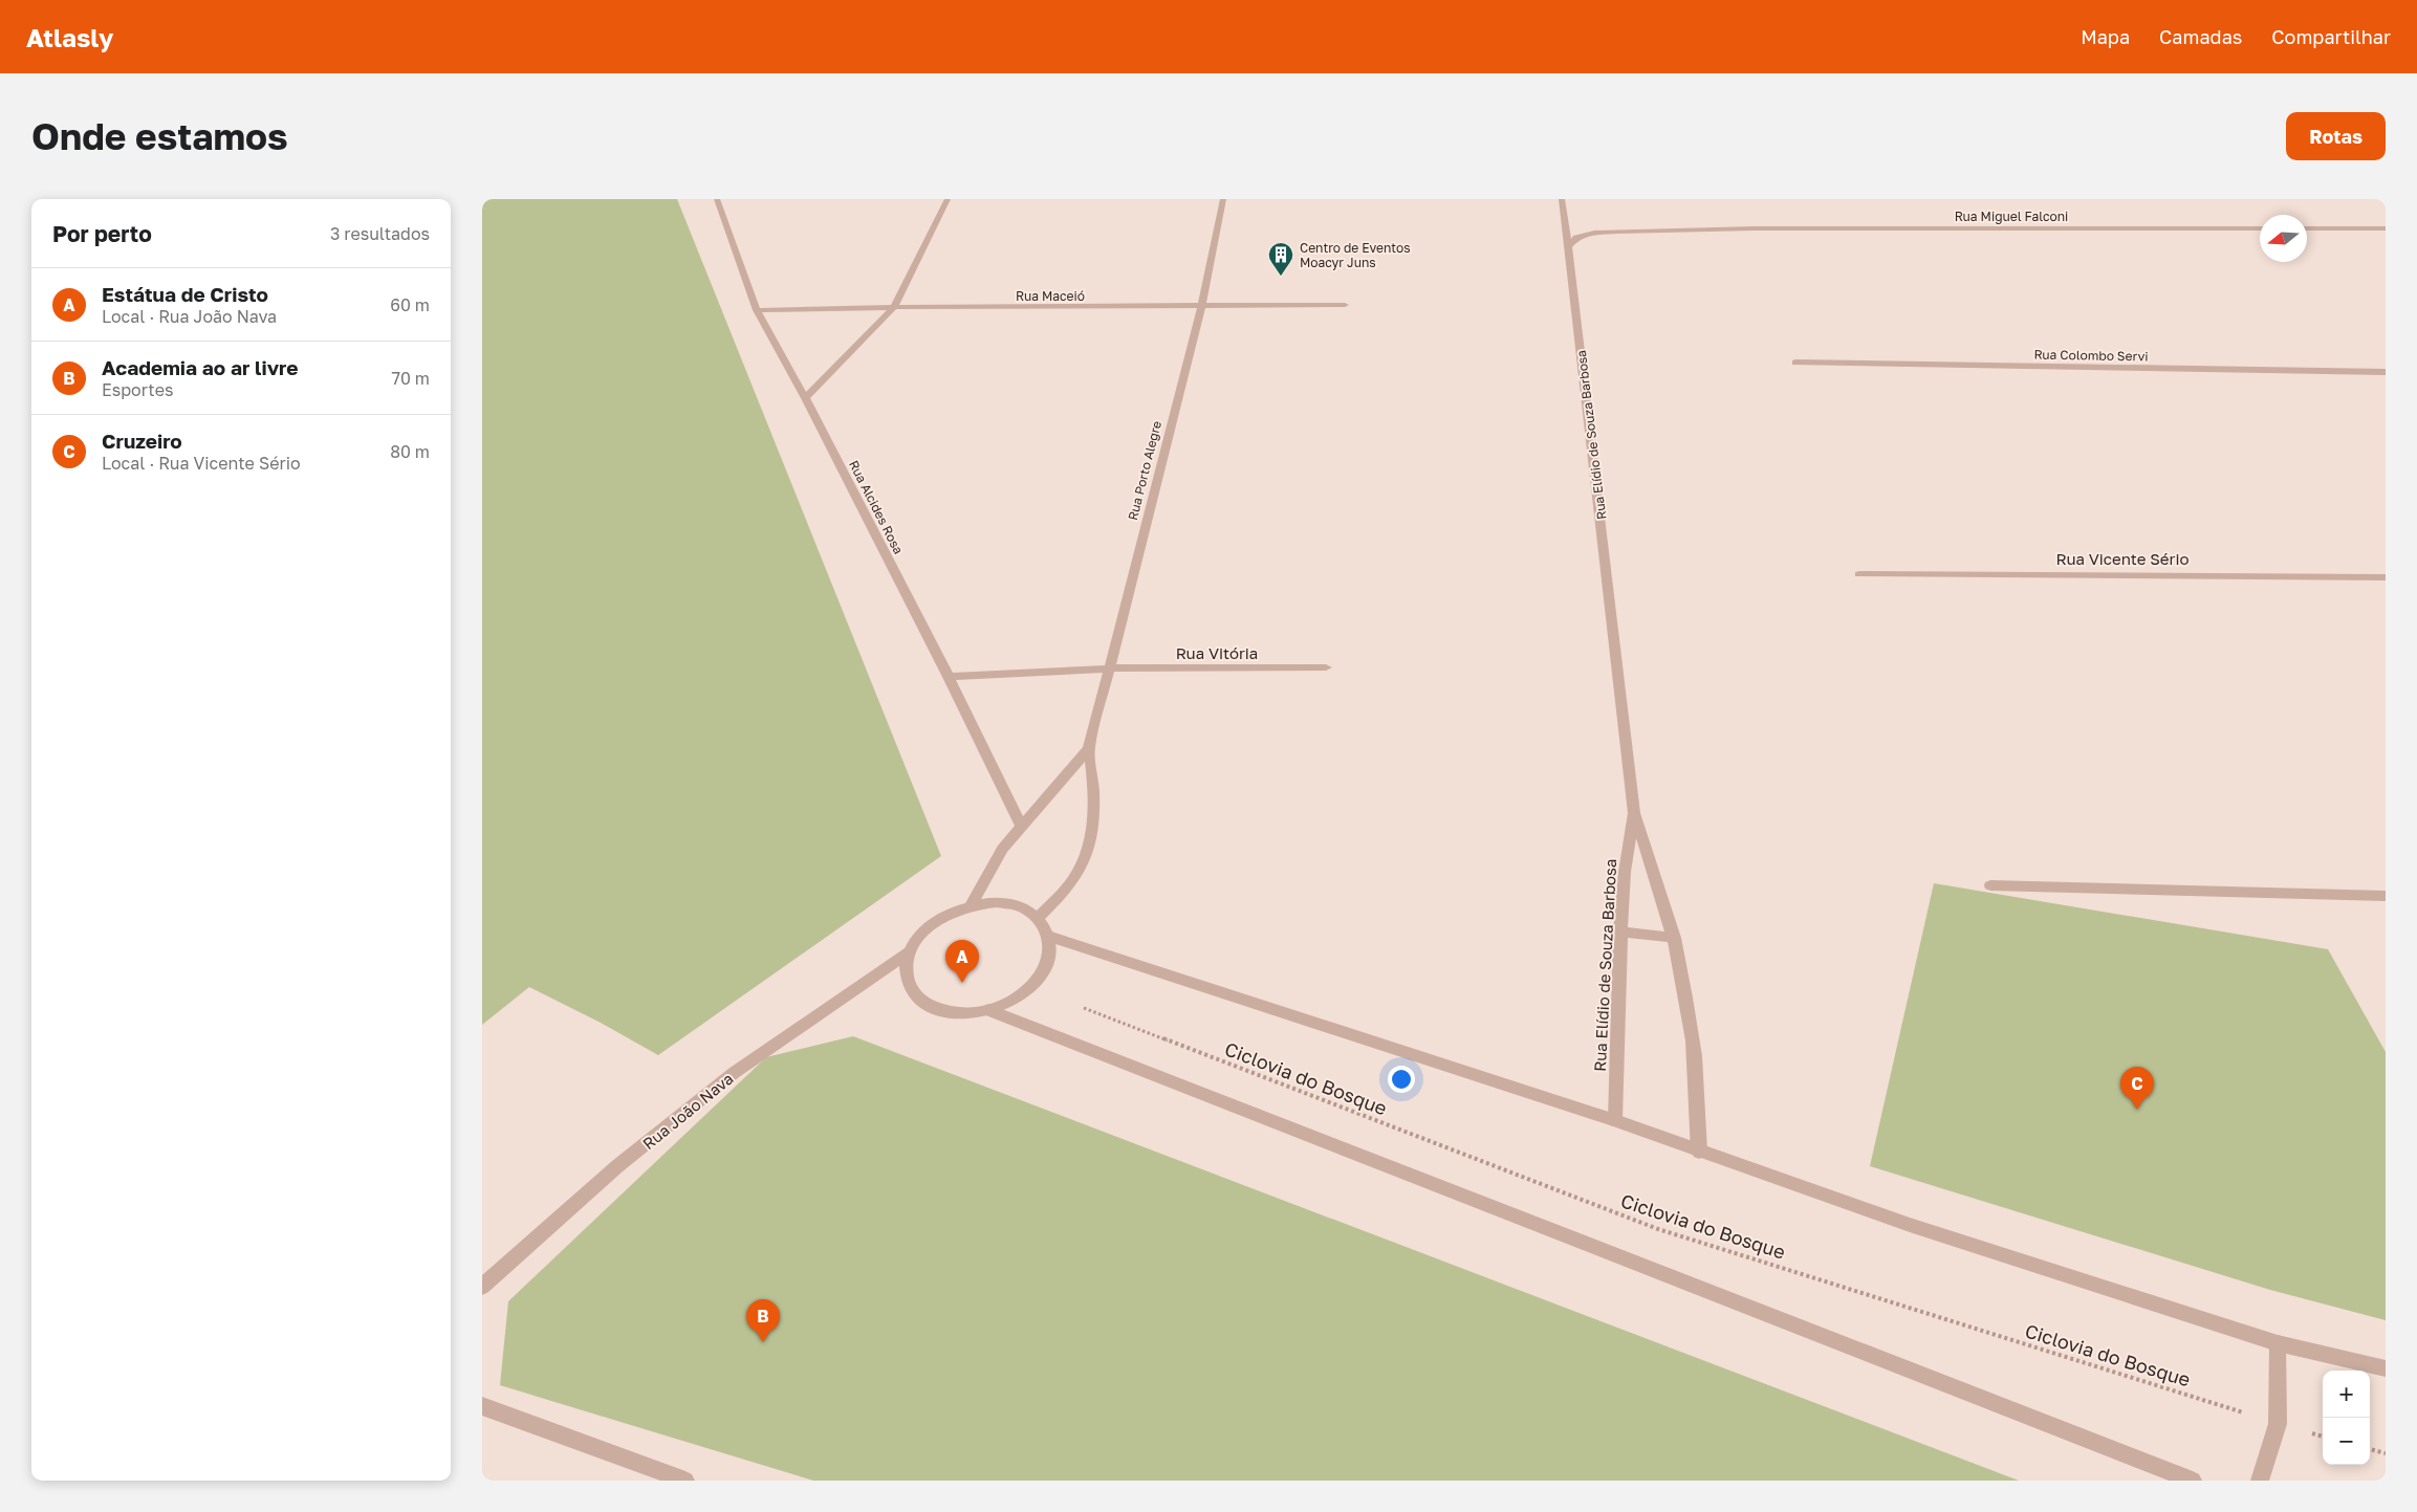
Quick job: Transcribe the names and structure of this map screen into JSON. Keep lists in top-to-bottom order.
{
  "streets": {
    "street": [
      "Rua Miguel Falconi",
      "Rua Maceió",
      "Rua Colombo Servi",
      "Rua Elídio de Souza Barbosa",
      "Rua Porto Alegre",
      "Rua Alcides Rosa",
      "Rua Vicente Sério",
      "Rua Vitória",
      "Rua João Nava"
    ],
    "path": ["Ciclovia do Bosque"]
  },
  "crossings": [
    ["Rua Miguel Falconi", "Rua Elídio de Souza Barbosa"],
    ["Rua Maceió", "Rua Porto Alegre"],
    ["Rua Maceió", "Rua Alcides Rosa"],
    ["Rua Porto Alegre", "Rua Vitória"],
    ["Rua Alcides Rosa", "Rua Vitória"]
  ],
  "places": {
    "building": ["Centro de Eventos Moacyr Juns"]
  },
  "north": "left",
  "page": {
    "header": "Atlasly",
    "nav": ["Mapa", "Camadas", "Compartilhar"],
    "buttons": "Rotas",
    "title": "Onde estamos",
    "heading": ["Por perto", "3 resultados"],
    "list": [
      {
        "mark": "A",
        "name": "Estátua de Cristo",
        "note": "Local · Rua João Nava",
        "value": "60 m"
      },
      {
        "mark": "B",
        "name": "Academia ao ar livre",
        "note": "Esportes",
        "value": "70 m"
      },
      {
        "mark": "C",
        "name": "Cruzeiro",
        "note": "Local · Rua Vicente Sério",
        "value": "80 m"
      }
    ],
    "pins": ["A", "C", "B"],
    "map_buttons": ["+", "−"]
  }
}
